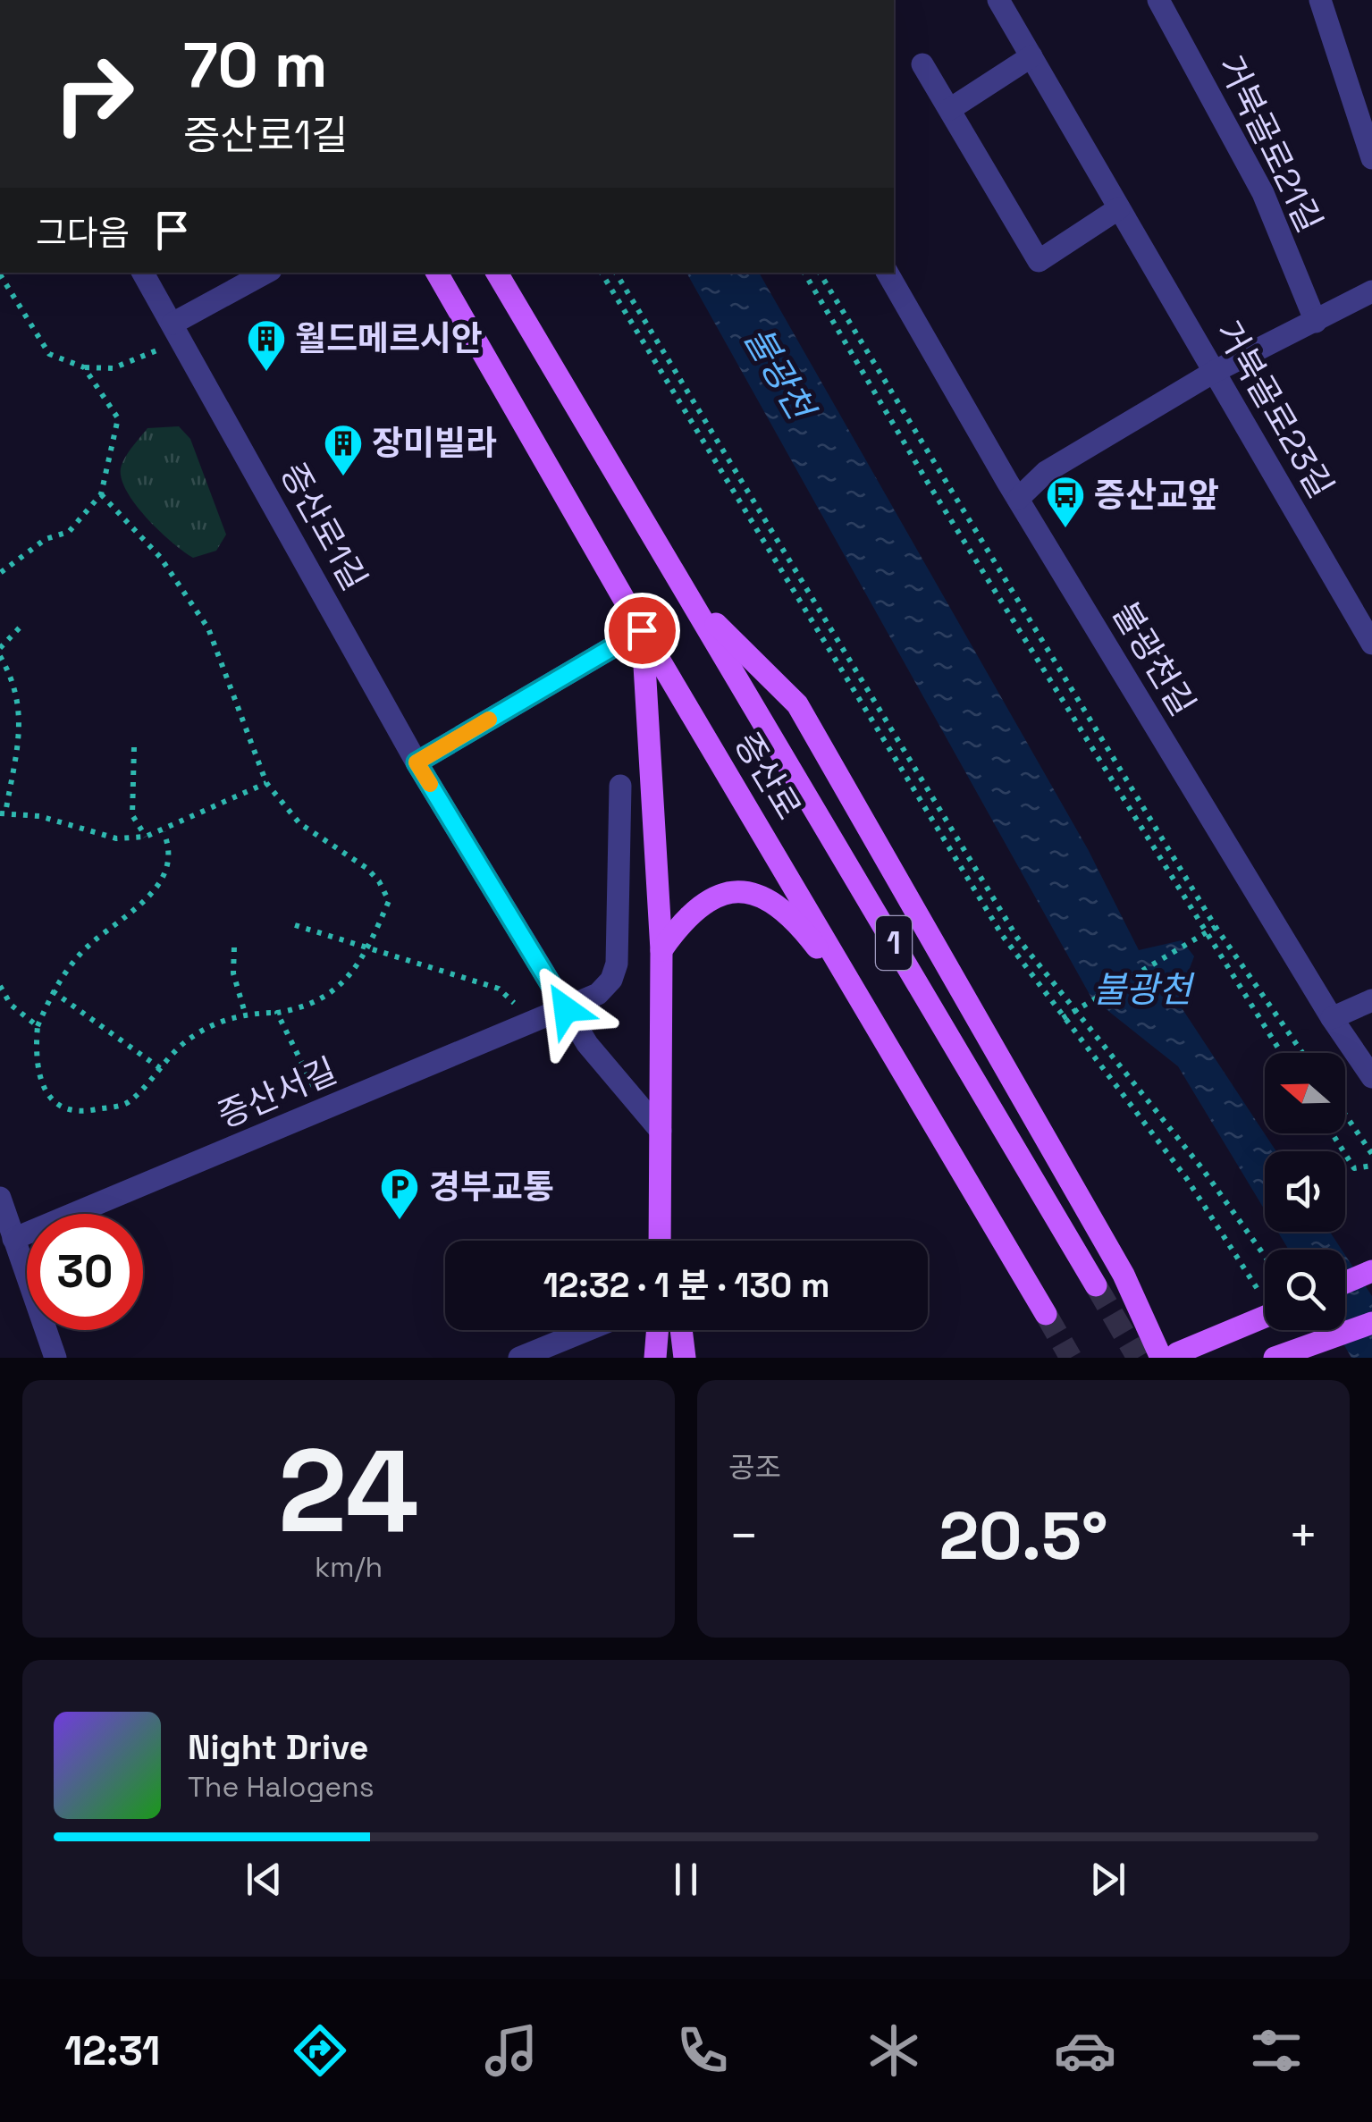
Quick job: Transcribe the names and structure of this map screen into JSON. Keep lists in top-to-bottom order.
{
  "streets": {
    "main road": ["증산로", "1"],
    "street": [
      "거북골로21길",
      "거북골로23길",
      "증산로1길",
      "불광천길",
      "증산서길"
    ]
  },
  "crossings": [
    ["증산로1길", "증산서길"]
  ],
  "water": ["불광천"],
  "places": {
    "building": ["월드메르시안", "장미빌라"],
    "bus stop": ["증산교앞"],
    "parking": ["경부교통"]
  },
  "north": "left",
  "page": {
    "turn": ["70 m", "증산로1길"],
    "then": "그다음",
    "limit": "30",
    "trip": "12:32 · 1 분 · 130 m",
    "tile": [
      ["24", "km/h"],
      "공조"
    ],
    "heat": ["−", "20.5°", "+"],
    "song": ["Night Drive", "The Halogens"],
    "tabs": "12:31"
  }
}
